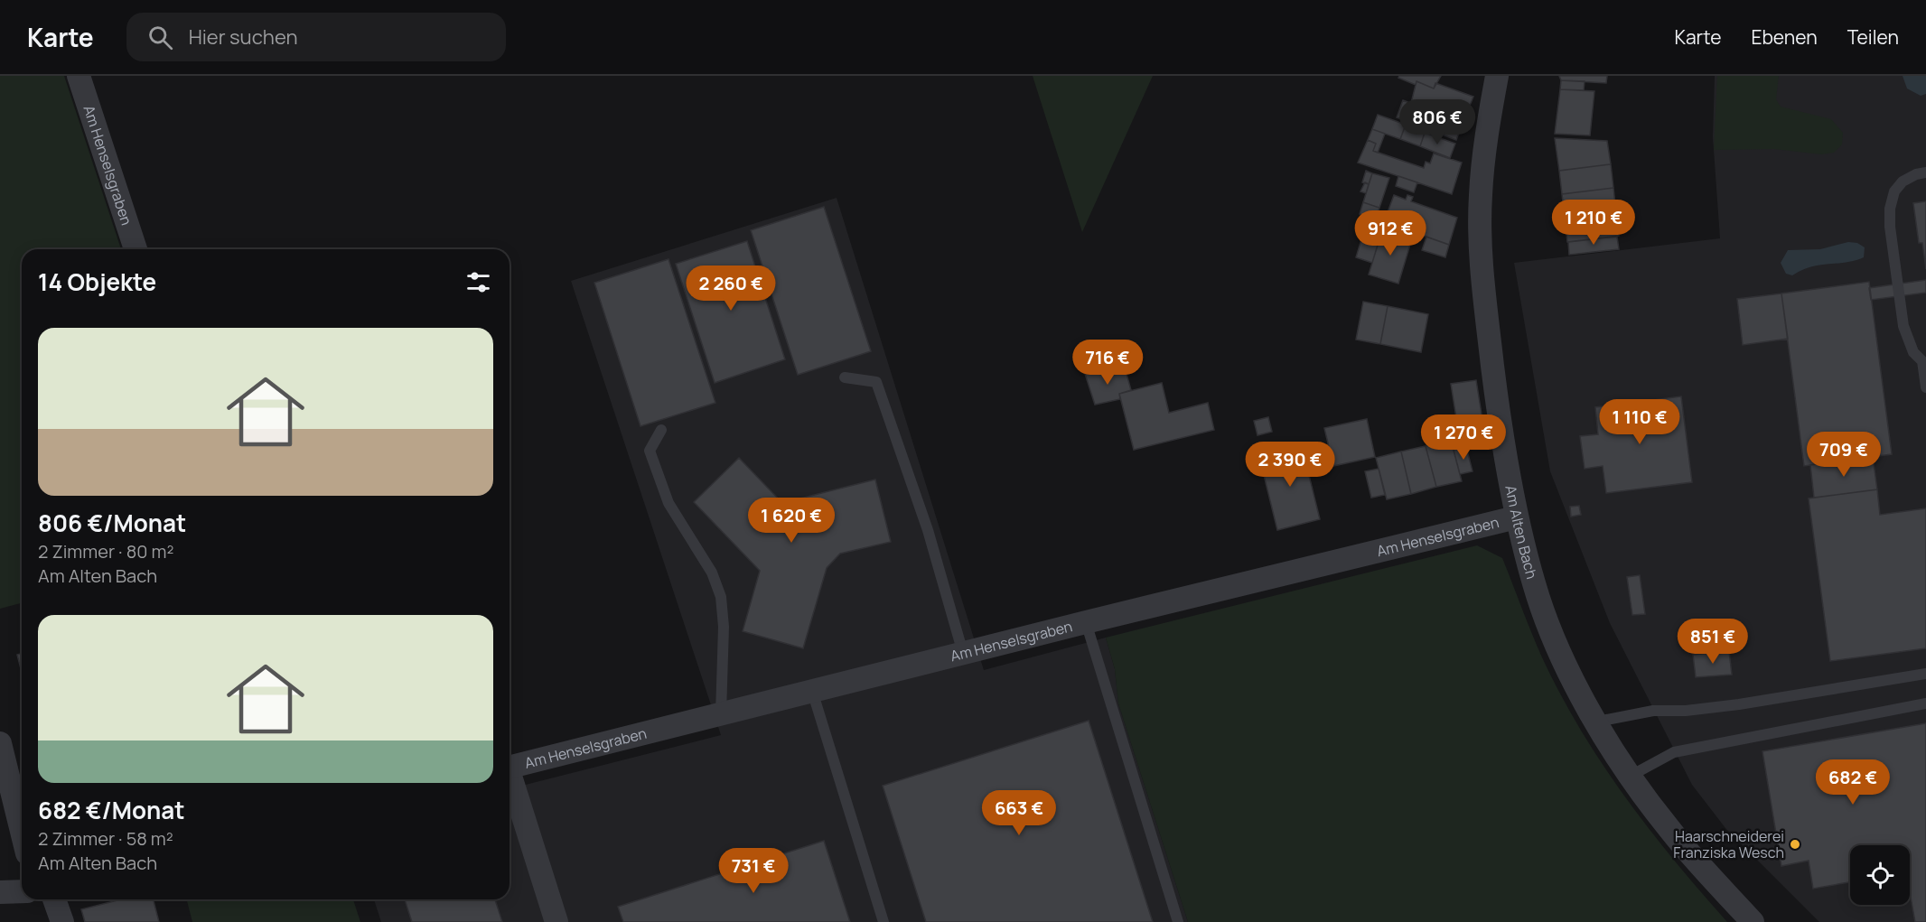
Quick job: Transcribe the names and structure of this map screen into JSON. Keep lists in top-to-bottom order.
{
  "streets": {
    "street": ["Am Henselsgraben", "Am Alten Bach"]
  },
  "crossings": [
    ["Am Henselsgraben", "Am Alten Bach"]
  ],
  "places": ["Haarschneiderei Franziska Wesch"],
  "page": {
    "header": "Karte",
    "search": "Hier suchen",
    "nav": ["Karte", "Ebenen", "Teilen"],
    "price": [
      "806 €",
      "1 210 €",
      "912 €",
      "2 260 €",
      "716 €",
      "1 110 €",
      "1 270 €",
      "709 €",
      "2 390 €",
      "1 620 €",
      "851 €",
      "682 €",
      "663 €",
      "731 €"
    ],
    "heading": "14 Objekte",
    "list": [
      {
        "name": "806 €/Monat",
        "note": "2 Zimmer · 80 m² · Am Alten Bach"
      },
      {
        "name": "682 €/Monat",
        "note": "2 Zimmer · 58 m² · Am Alten Bach"
      }
    ]
  }
}
